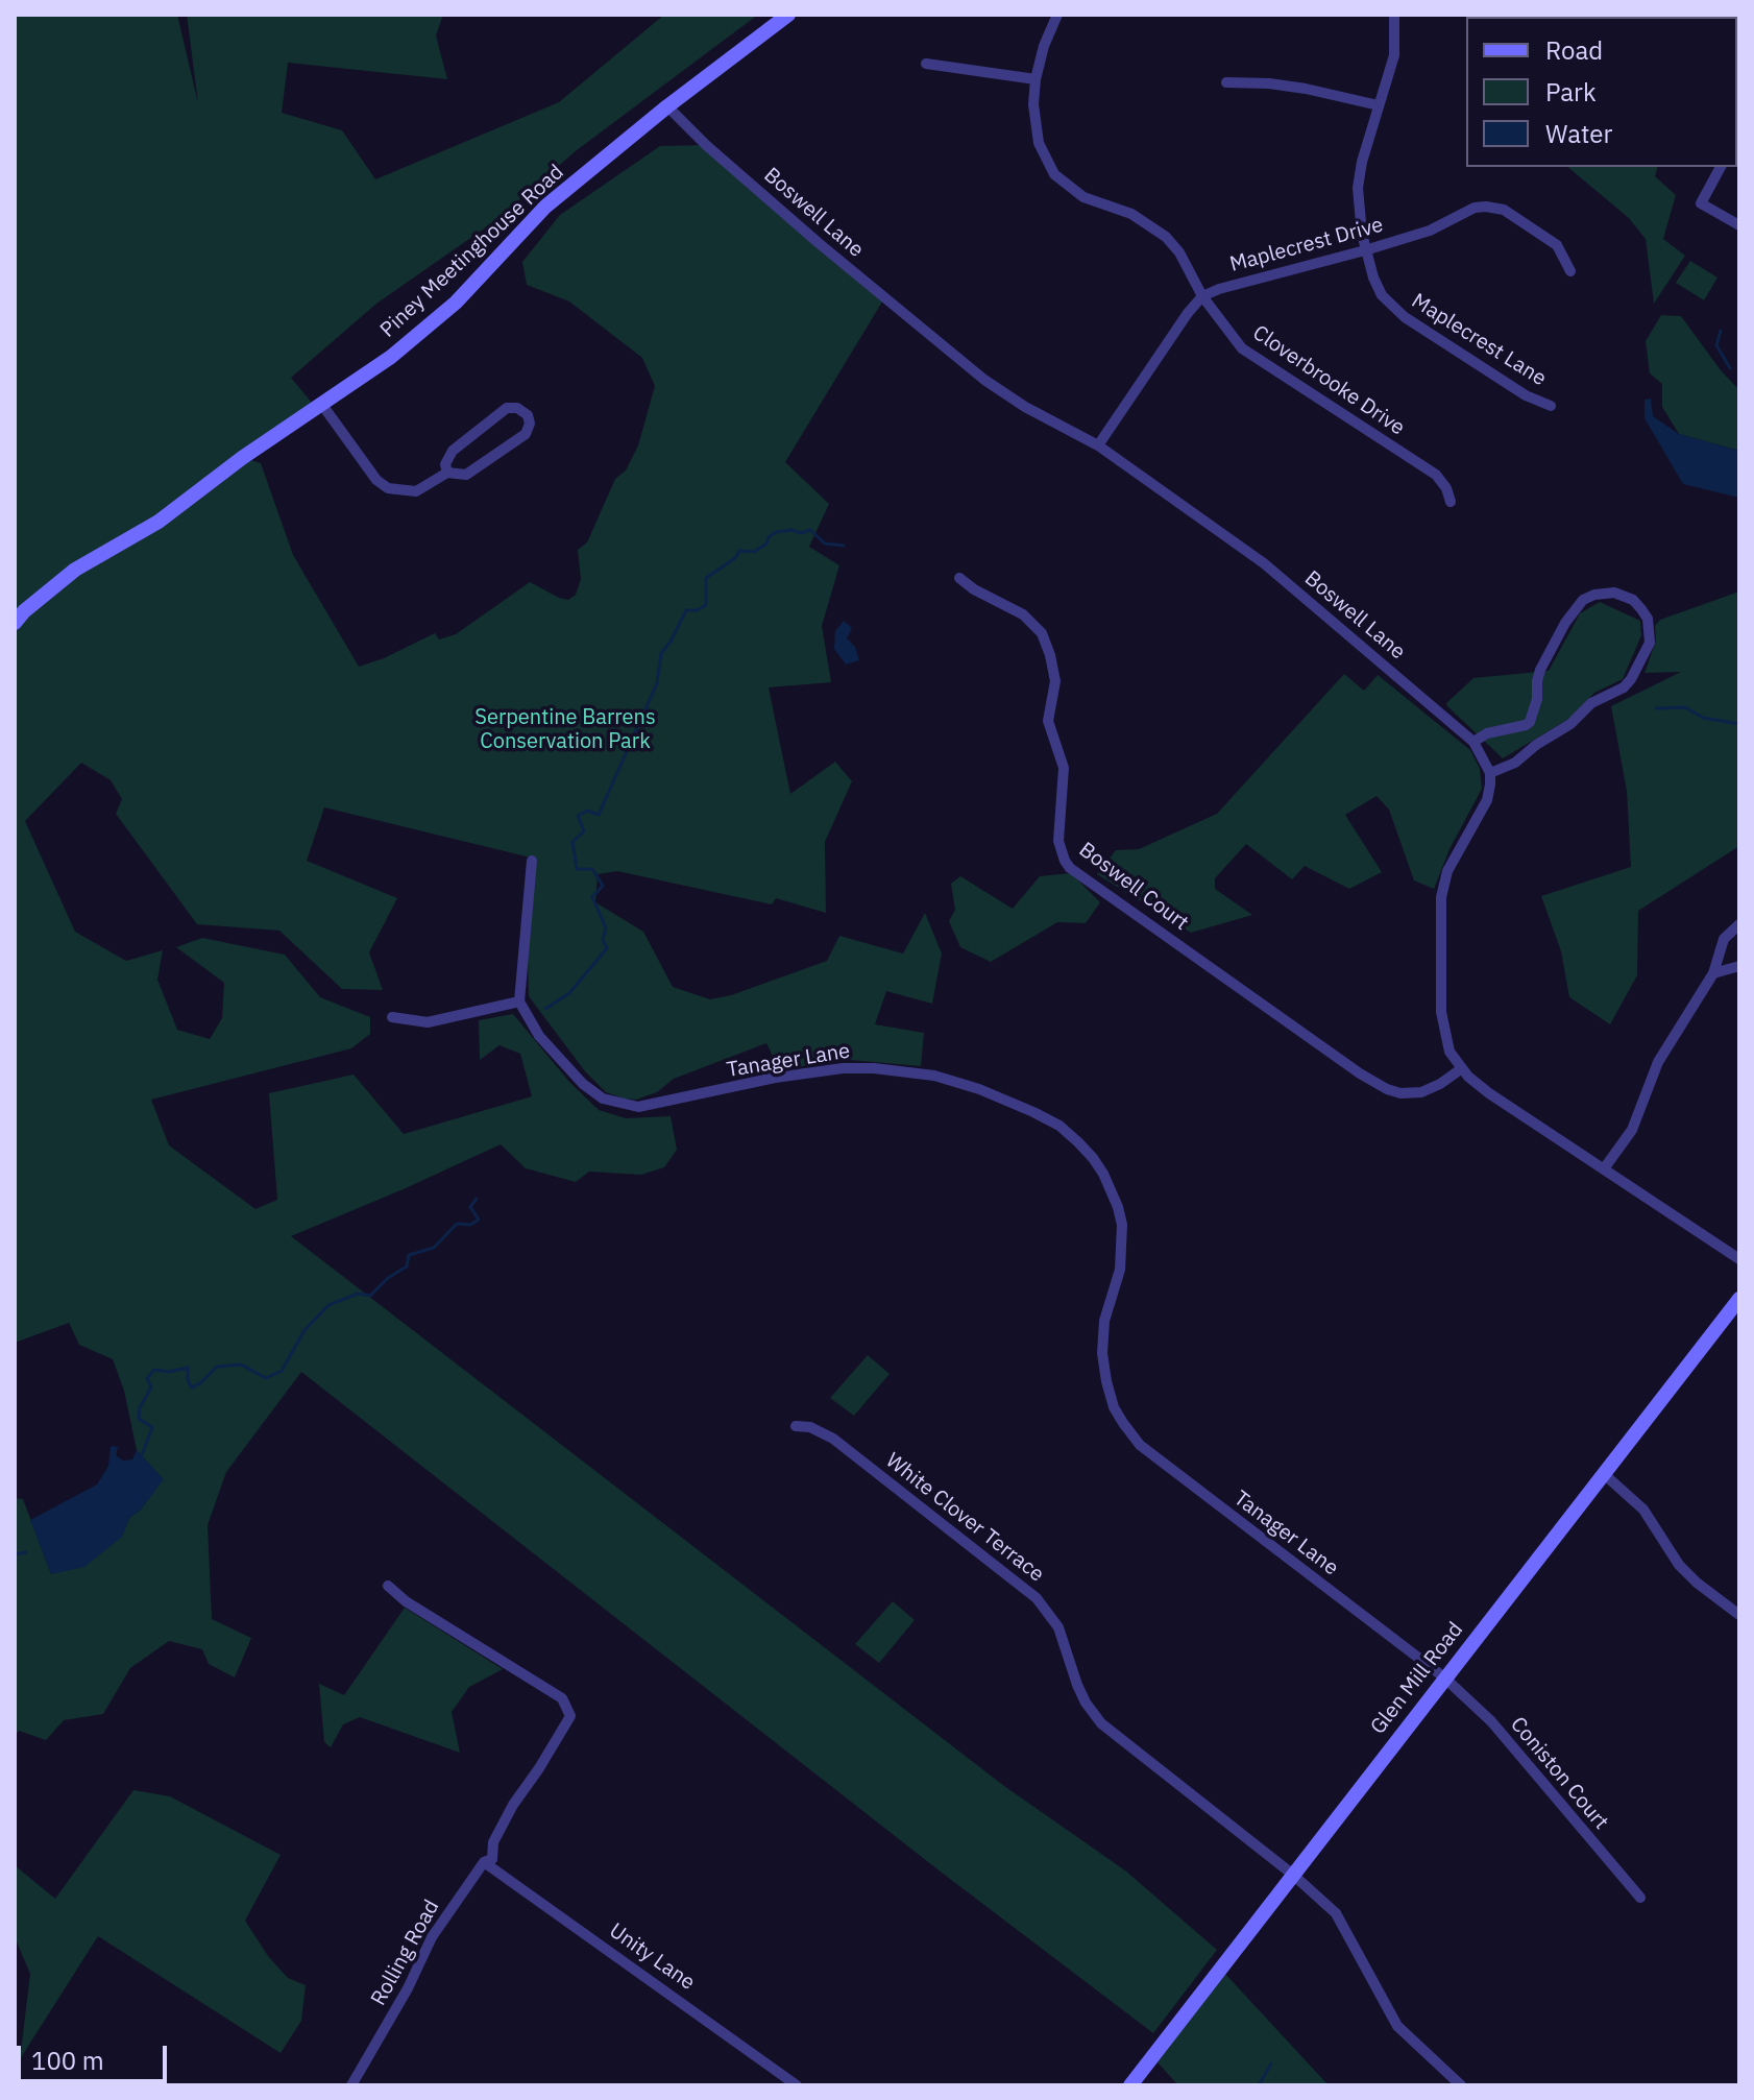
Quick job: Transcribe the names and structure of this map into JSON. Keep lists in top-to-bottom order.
{
  "streets": {
    "main road": ["Piney Meetinghouse Road", "Glen Mill Road"],
    "street": [
      "Boswell Lane",
      "Maplecrest Drive",
      "Maplecrest Lane",
      "Cloverbrooke Drive",
      "Boswell Court",
      "Tanager Lane",
      "White Clover Terrace",
      "Coniston Court",
      "Rolling Road",
      "Unity Lane"
    ]
  },
  "crossings": [
    ["Boswell Lane", "Piney Meetinghouse Road"],
    ["Maplecrest Drive", "Maplecrest Lane"],
    ["Maplecrest Drive", "Cloverbrooke Drive"],
    ["Tanager Lane", "Glen Mill Road"],
    ["Tanager Lane", "Coniston Court"],
    ["White Clover Terrace", "Glen Mill Road"],
    ["Glen Mill Road", "Coniston Court"],
    ["Rolling Road", "Unity Lane"]
  ],
  "parks": ["Serpentine Barrens Conservation Park"],
  "legend": ["Road", "Park", "Water"],
  "scale_bar": "100 m"
}
